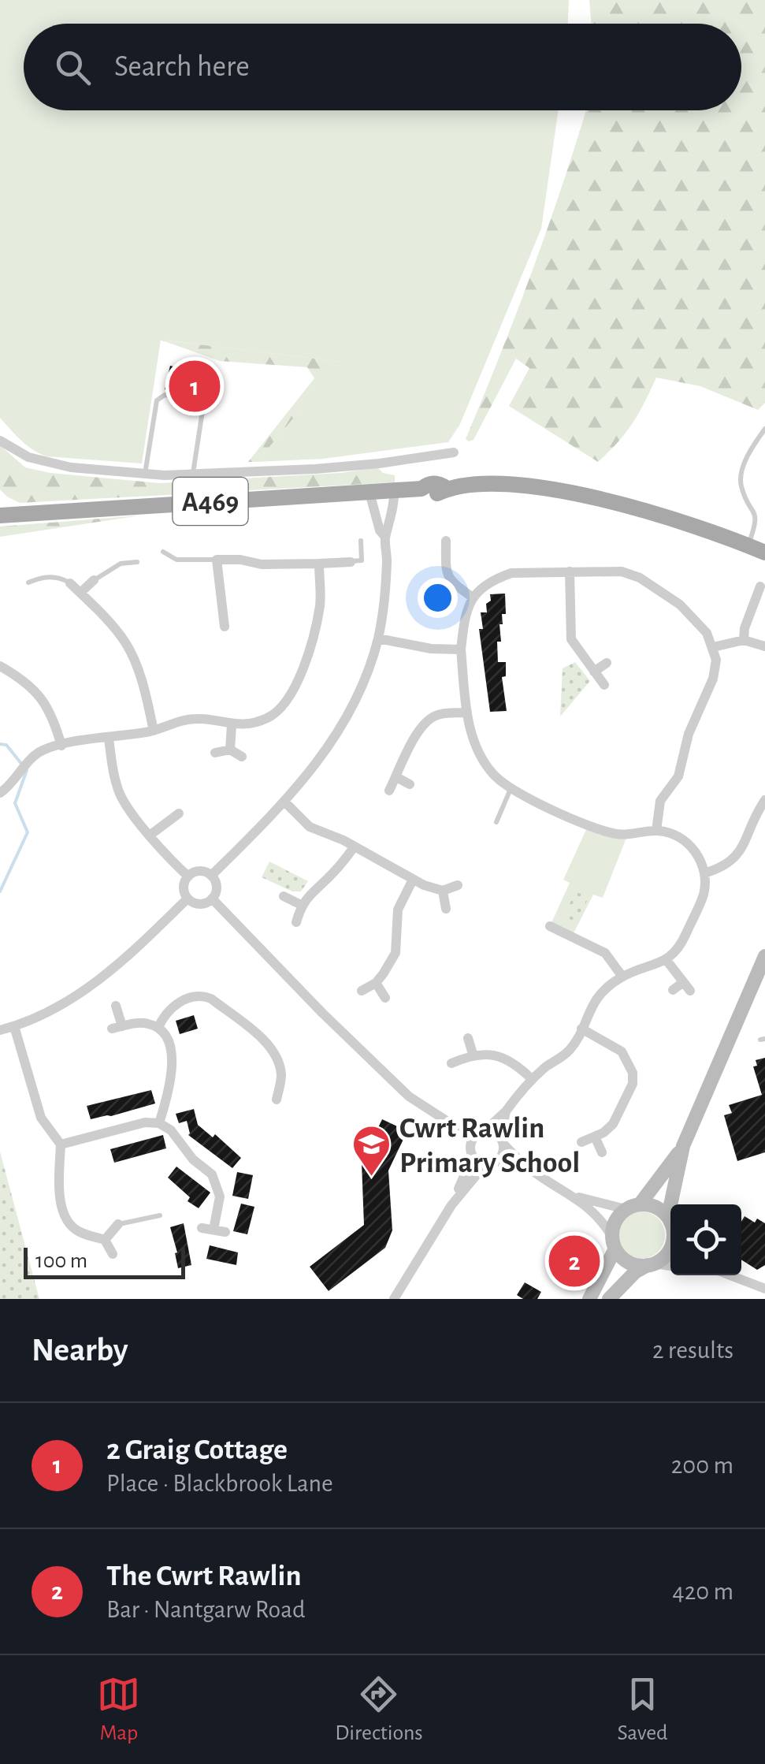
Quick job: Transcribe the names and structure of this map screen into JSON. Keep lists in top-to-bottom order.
{
  "streets": {
    "main road": ["A469"]
  },
  "places": {
    "school or university": ["Cwrt Rawlin Primary School"]
  },
  "scale_bar": "100 m",
  "page": {
    "search": "Search here",
    "pins": ["1", "2"],
    "scale": "100 m",
    "heading": ["Nearby", "2 results"],
    "list": [
      {
        "mark": "1",
        "name": "2 Graig Cottage",
        "note": "Place · Blackbrook Lane",
        "value": "200 m"
      },
      {
        "mark": "2",
        "name": "The Cwrt Rawlin",
        "note": "Bar · Nantgarw Road",
        "value": "420 m"
      }
    ],
    "nav": ["Map", "Directions", "Saved"]
  }
}
